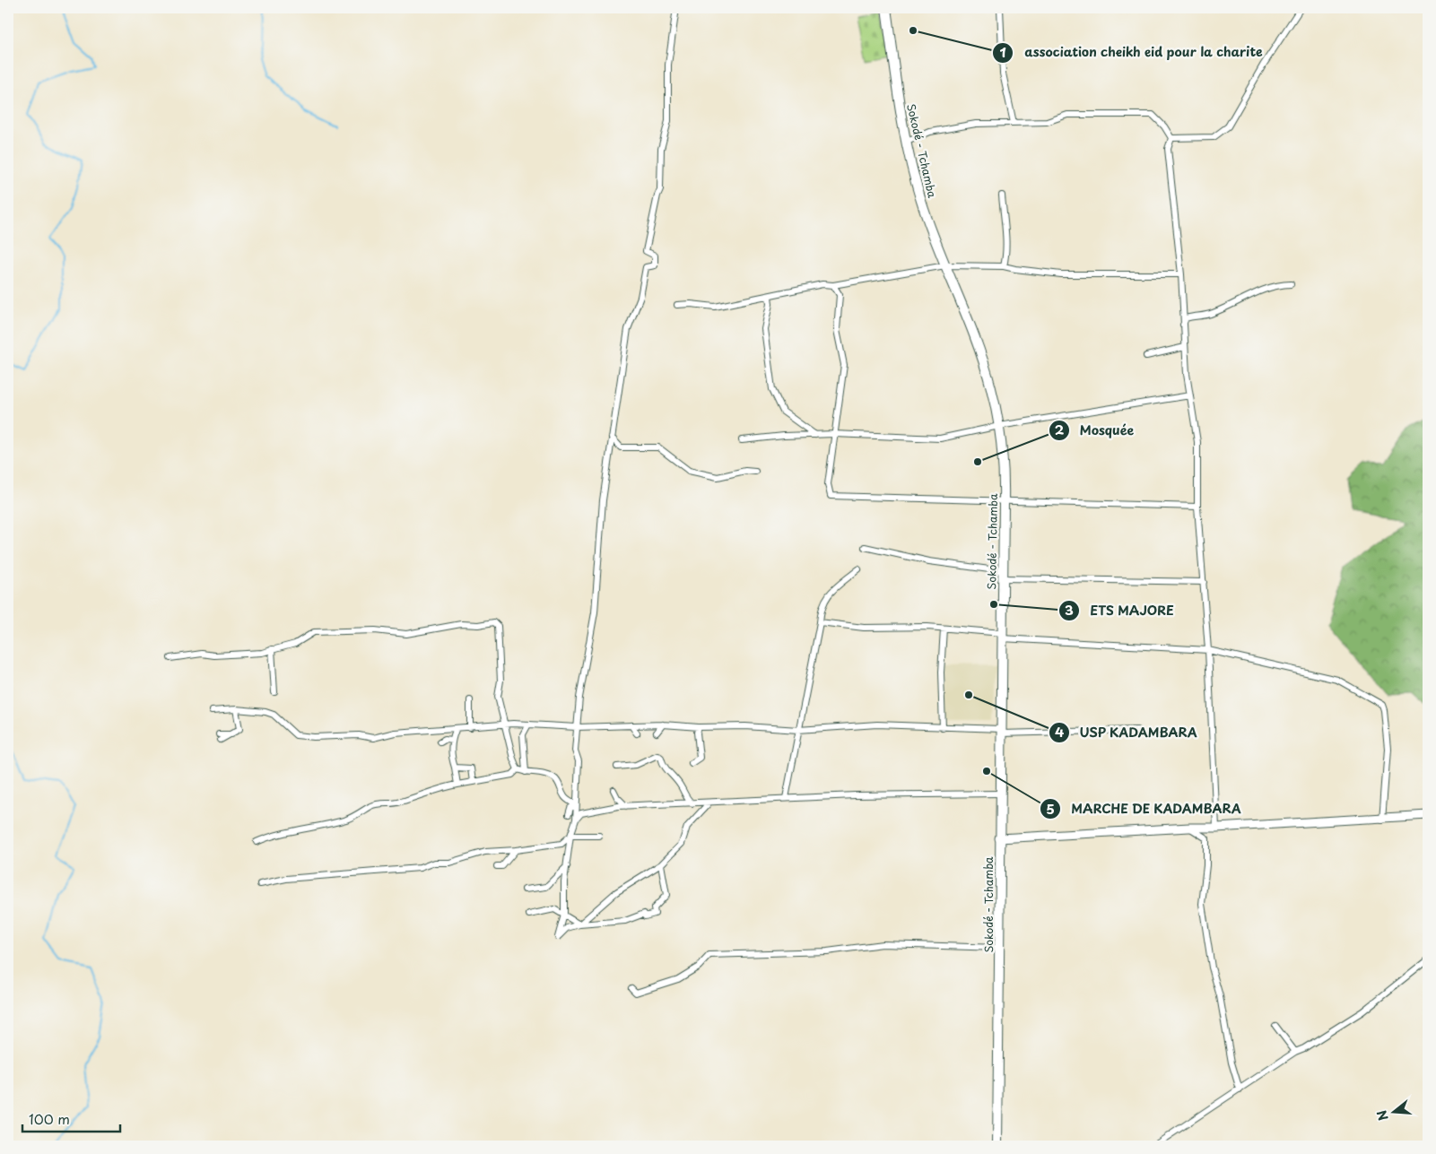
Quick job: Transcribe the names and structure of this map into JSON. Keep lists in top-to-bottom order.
{
  "streets": {
    "main road": ["Sokodé - Tchamba"]
  },
  "places": [
    "association cheikh eid pour la charite",
    "Mosquée",
    "ETS MAJORE",
    "USP KADAMBARA",
    "MARCHE DE KADAMBARA"
  ],
  "scale_bar": "100 m",
  "north": "left"
}
